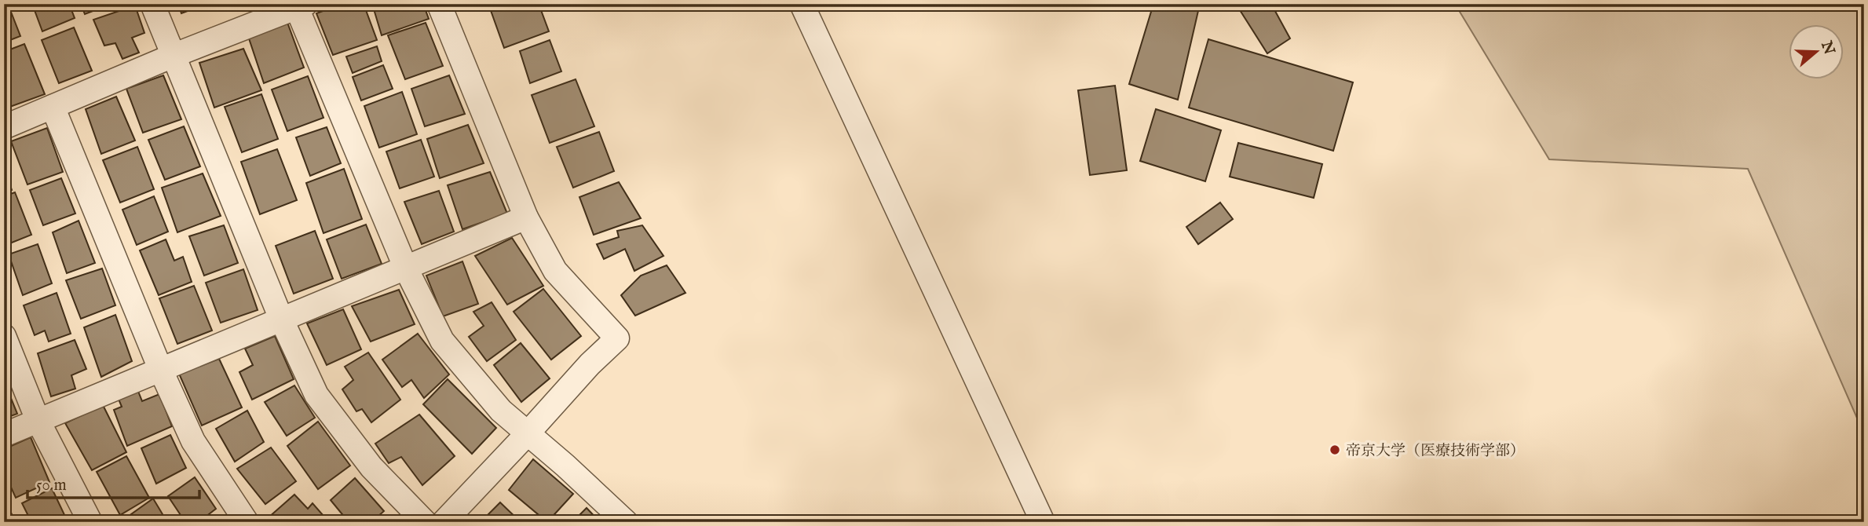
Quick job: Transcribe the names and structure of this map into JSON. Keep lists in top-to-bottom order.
{
  "places": ["帝京大学（医療技術学部）"],
  "scale_bar": "50 m",
  "north": "right"
}
